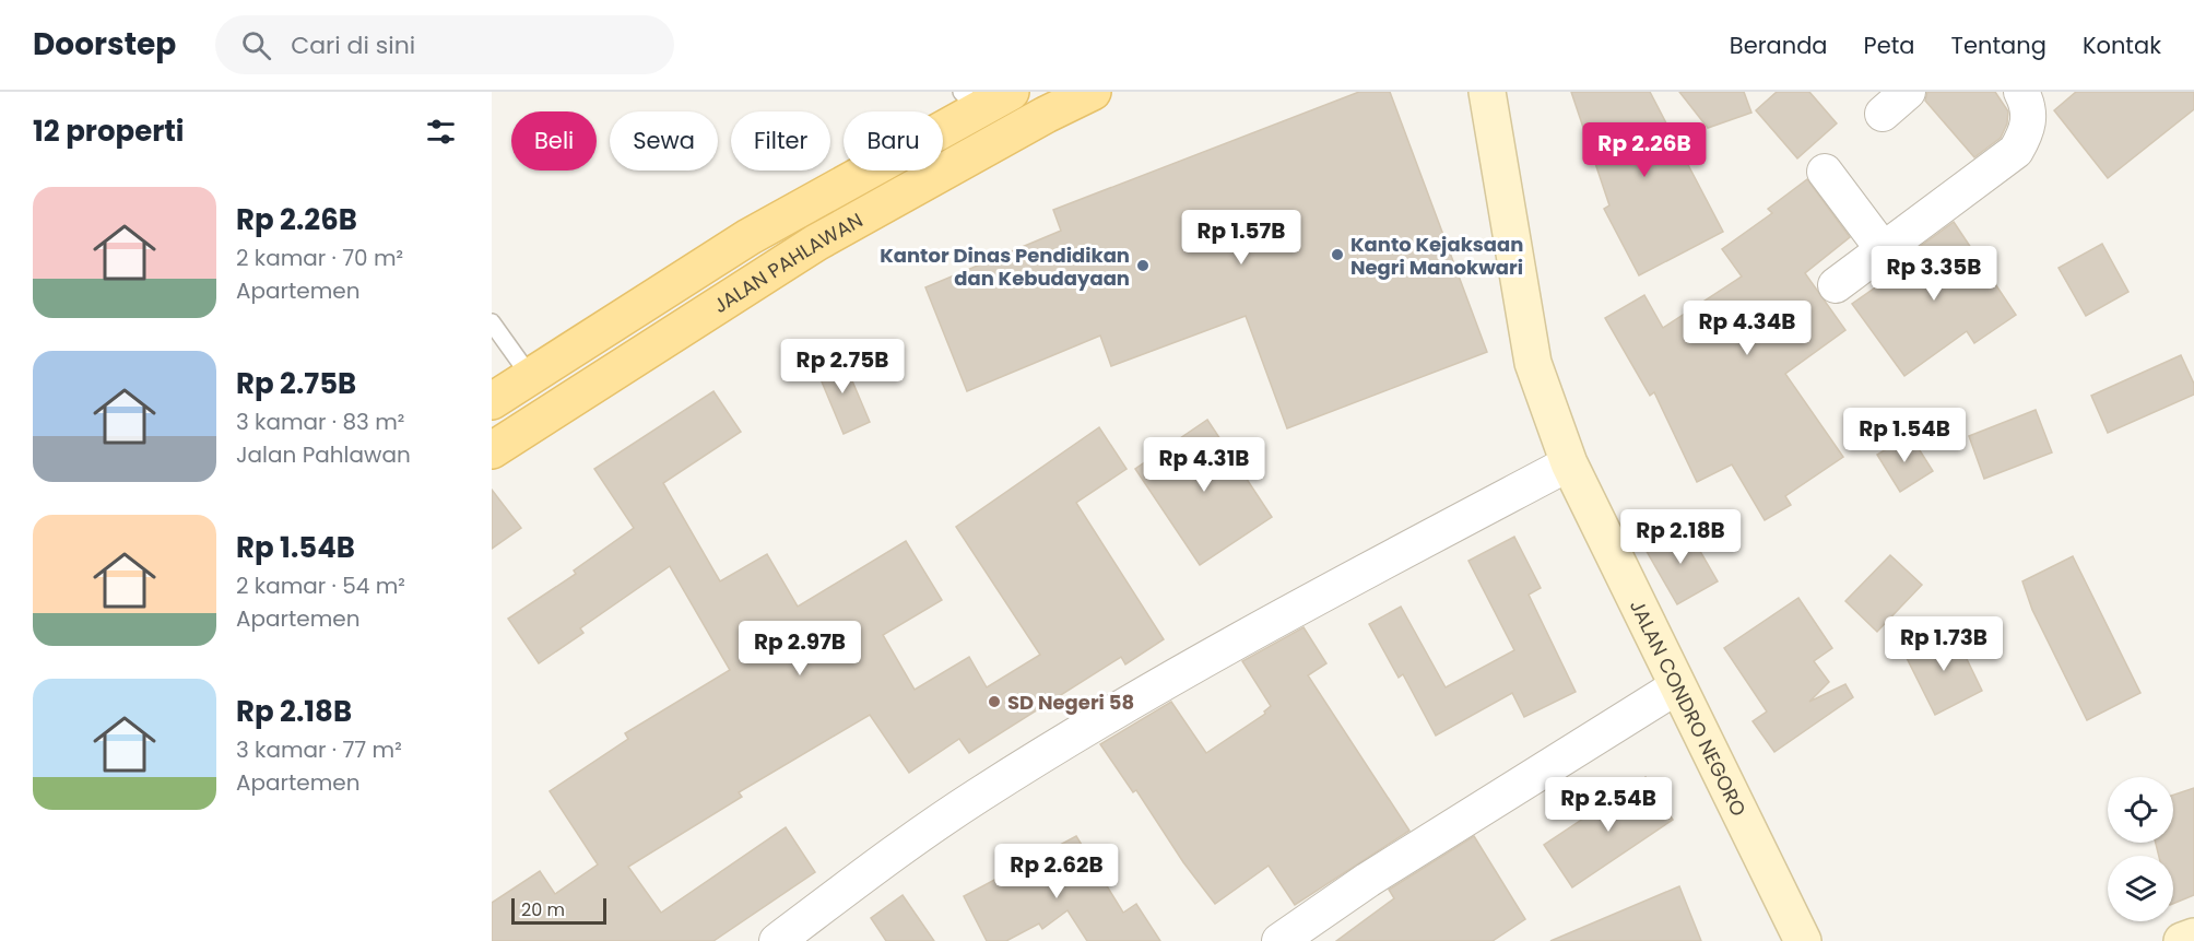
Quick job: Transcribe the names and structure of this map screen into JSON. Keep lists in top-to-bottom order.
{
  "streets": {
    "main road": ["JALAN PAHLAWAN", "JALAN CONDRO NEGORO"]
  },
  "places": ["Kanto Kejaksaan Negri Manokwari", "Kantor Dinas Pendidikan dan Kebudayaan", "SD Negeri 58"],
  "scale_bar": "20 m",
  "page": {
    "header": "Doorstep",
    "search": "Cari di sini",
    "nav": [
      "Beranda",
      "Peta",
      "Tentang",
      "Kontak"
    ],
    "heading": "12 properti",
    "chip": [
      "Beli",
      "Sewa",
      "Filter",
      "Baru"
    ],
    "price": [
      "Rp 2.26B",
      "Rp 1.57B",
      "Rp 3.35B",
      "Rp 4.34B",
      "Rp 2.75B",
      "Rp 1.54B",
      "Rp 4.31B",
      "Rp 2.18B",
      "Rp 1.73B",
      "Rp 2.97B",
      "Rp 2.54B",
      "Rp 2.62B"
    ],
    "list": [
      {
        "name": "Rp 2.26B",
        "note": "2 kamar · 70 m² · Apartemen"
      },
      {
        "name": "Rp 2.75B",
        "note": "3 kamar · 83 m² · Jalan Pahlawan"
      },
      {
        "name": "Rp 1.54B",
        "note": "2 kamar · 54 m² · Apartemen"
      },
      {
        "name": "Rp 2.18B",
        "note": "3 kamar · 77 m² · Apartemen"
      }
    ],
    "scale": "20 m"
  }
}
